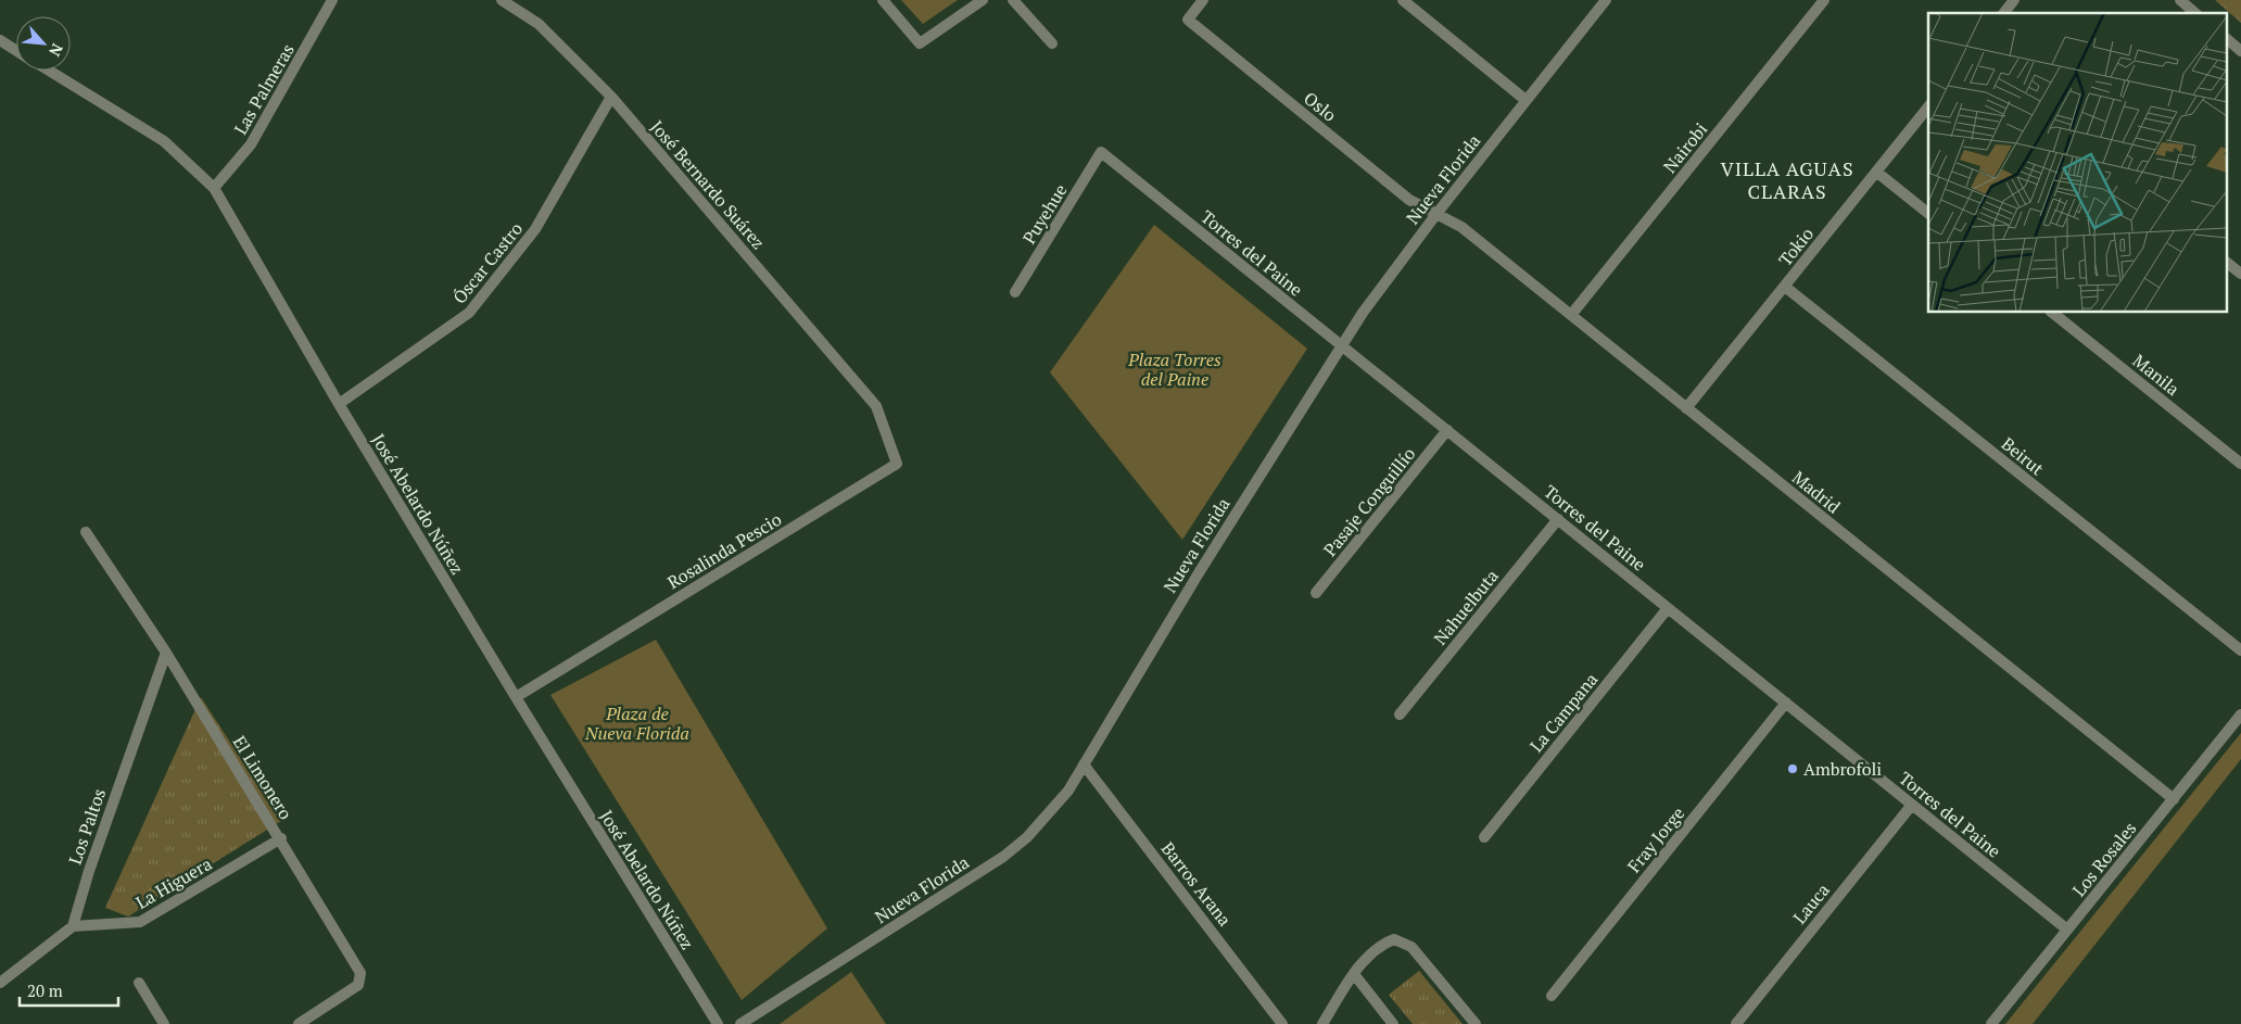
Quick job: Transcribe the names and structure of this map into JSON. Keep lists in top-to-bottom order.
{
  "streets": {
    "street": [
      "Las Palmeras",
      "Oslo",
      "Nairobi",
      "Nueva Florida",
      "José Bernardo Suárez",
      "Puyehue",
      "Tokio",
      "Torres del Paine",
      "Óscar Castro",
      "Manila",
      "Beirut",
      "Madrid",
      "Pasaje Conguillío",
      "José Abelardo Núñez",
      "Rosalinda Pescio",
      "Nahuelbuta",
      "La Campana",
      "El Limonero",
      "Los Paltos",
      "Fray Jorge",
      "Los Rosales",
      "La Higuera",
      "Barros Arana",
      "Lauca"
    ]
  },
  "crossings": [
    ["Las Palmeras", "José Abelardo Núñez"],
    ["Oslo", "Nueva Florida"],
    ["Oslo", "Madrid"],
    ["Nairobi", "Madrid"],
    ["Nueva Florida", "Torres del Paine"],
    ["Nueva Florida", "Madrid"],
    ["Nueva Florida", "Barros Arana"],
    ["José Bernardo Suárez", "Óscar Castro"],
    ["José Bernardo Suárez", "Rosalinda Pescio"],
    ["Puyehue", "Torres del Paine"],
    ["Tokio", "Beirut"],
    ["Tokio", "Madrid"],
    ["Torres del Paine", "Pasaje Conguillío"],
    ["Torres del Paine", "Nahuelbuta"],
    ["Torres del Paine", "La Campana"],
    ["Torres del Paine", "Fray Jorge"],
    ["Torres del Paine", "Los Rosales"],
    ["Torres del Paine", "Lauca"],
    ["Óscar Castro", "José Abelardo Núñez"],
    ["Madrid", "Los Rosales"],
    ["José Abelardo Núñez", "Rosalinda Pescio"],
    ["El Limonero", "Los Paltos"],
    ["El Limonero", "La Higuera"],
    ["Los Paltos", "La Higuera"]
  ],
  "districts": ["VILLA AGUAS CLARAS"],
  "parks": ["Plaza Torres del Paine", "Plaza de Nueva Florida"],
  "places": ["Ambrofoli"],
  "scale_bar": "20 m",
  "north": "bottom right"
}
